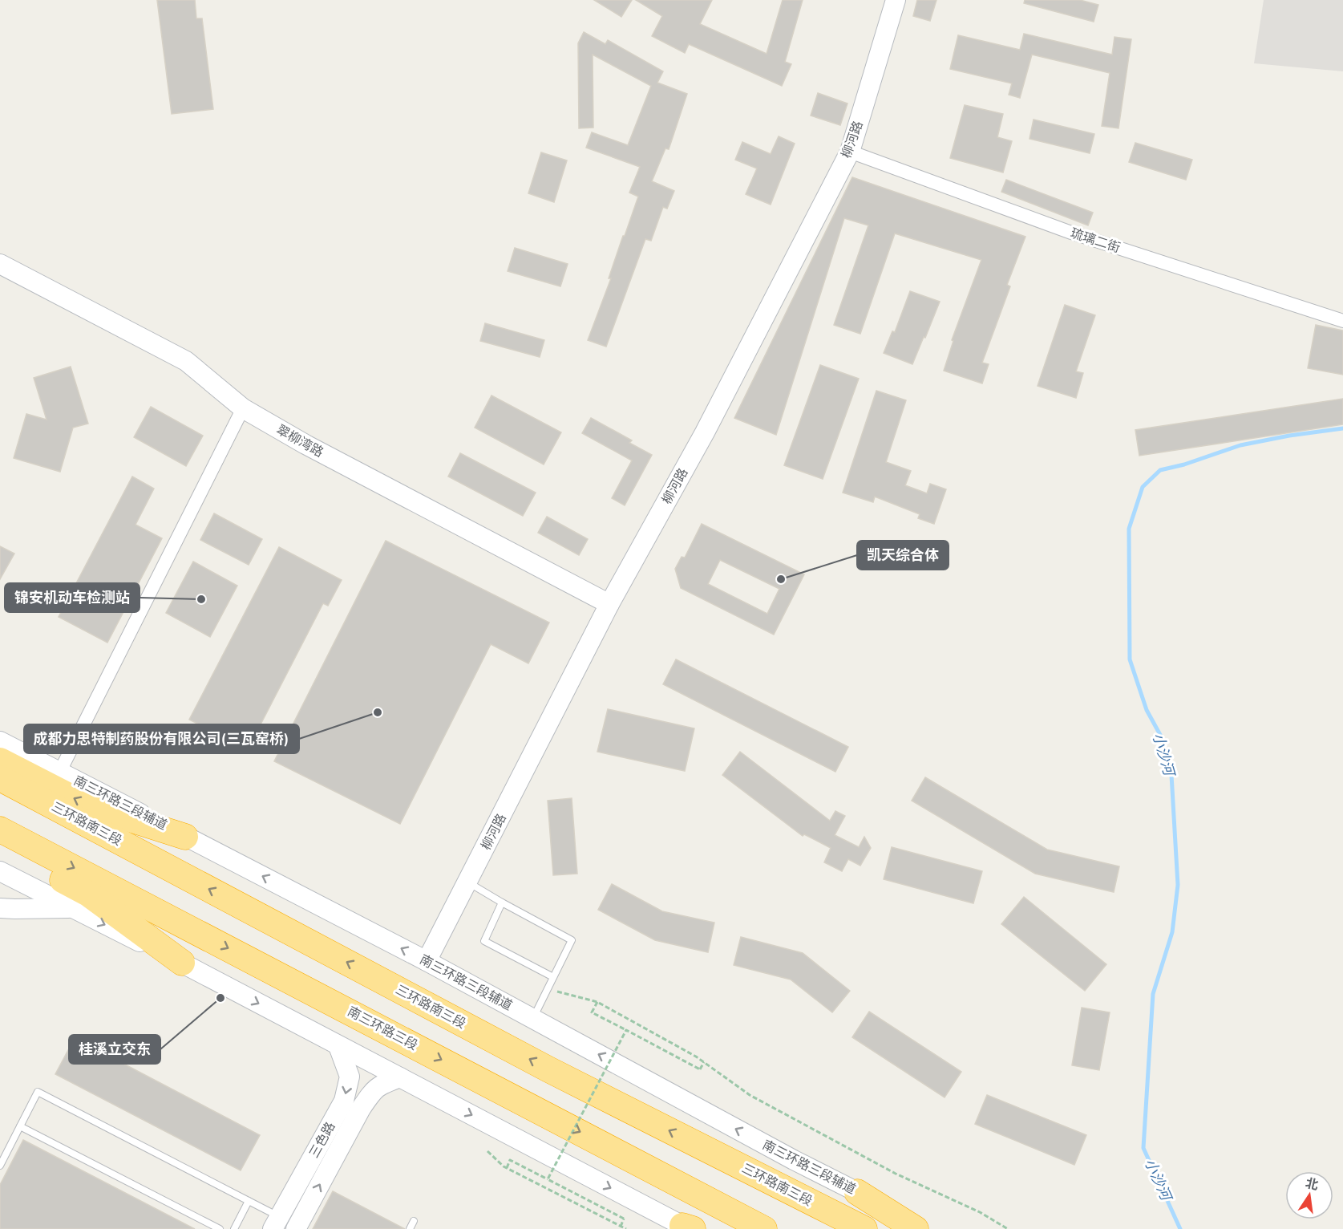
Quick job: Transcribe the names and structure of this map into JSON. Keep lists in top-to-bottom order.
{
  "streets": {
    "highway": ["三环路南三段", "南三环路三段"],
    "main road": [
      "柳河路",
      "翠柳湾路",
      "南三环路三段辅道",
      "三色路"
    ],
    "street": ["琉璃二街"]
  },
  "crossings": [
    ["柳河路", "琉璃二街"],
    ["柳河路", "翠柳湾路"],
    ["柳河路", "南三环路三段辅道"]
  ],
  "water": ["小沙河"],
  "places": [
    "凯天综合体",
    "锦安机动车检测站",
    "成都力思特制药股份有限公司(三瓦窑桥)",
    "桂溪立交东"
  ],
  "north": "top"
}
